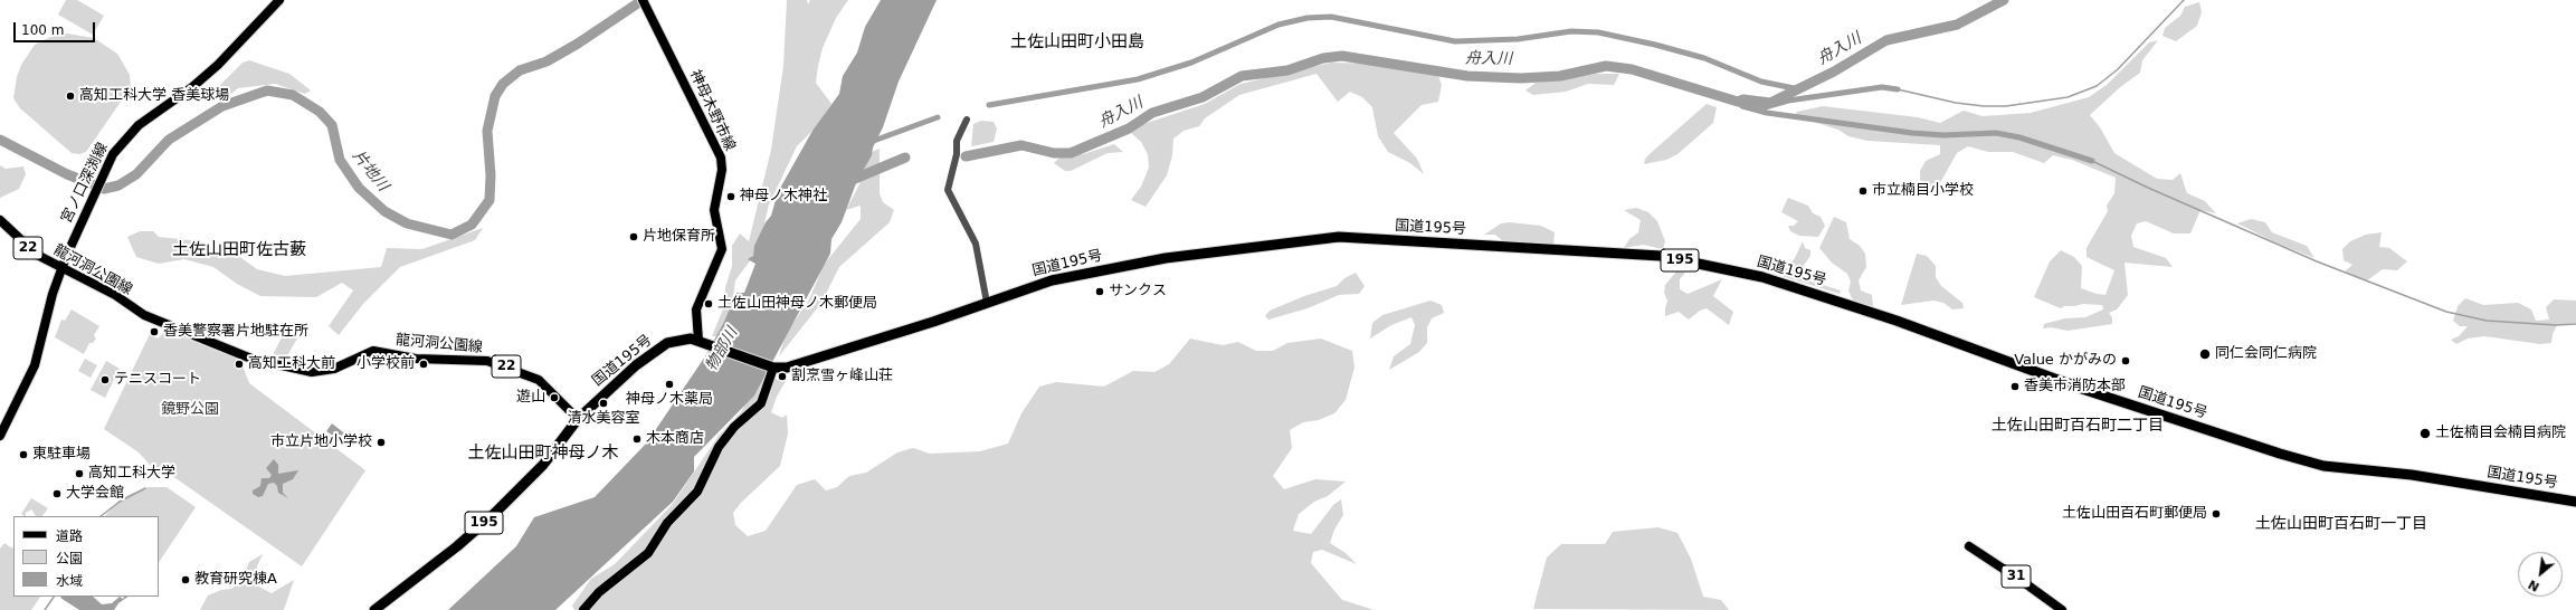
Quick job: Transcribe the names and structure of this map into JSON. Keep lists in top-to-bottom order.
{
  "streets": {
    "highway": ["国道195号", "195"],
    "main road": [
      "神母木野市線",
      "宮ノ口深渕線",
      "22",
      "龍河洞公園線",
      "31"
    ]
  },
  "crossings": [
    ["神母木野市線", "国道195号"],
    ["宮ノ口深渕線", "龍河洞公園線"],
    ["国道195号", "龍河洞公園線"]
  ],
  "districts": [
    "土佐山田町小田島",
    "土佐山田町佐古藪",
    "土佐山田町百石町二丁目",
    "土佐山田町神母ノ木",
    "土佐山田町百石町一丁目"
  ],
  "water": ["舟入川", "片地川", "物部川"],
  "parks": ["鏡野公園"],
  "places": [
    "高知工科大学 香美球場",
    "市立楠目小学校",
    "神母ノ木神社",
    "片地保育所",
    "サンクス",
    "土佐山田神母ノ木郵便局",
    "香美警察署片地駐在所",
    "同仁会同仁病院",
    "Value かがみの",
    "高知工科大前",
    "小学校前",
    "割烹雪ヶ峰山荘",
    "テニスコート",
    "神母ノ木薬局",
    "香美市消防本部",
    "遊山",
    "清水美容室",
    "土佐楠目会楠目病院",
    "木本商店",
    "市立片地小学校",
    "東駐車場",
    "高知工科大学",
    "大学会館",
    "土佐山田百石町郵便局",
    "教育研究棟A"
  ],
  "legend": ["道路", "公園", "水域"],
  "scale_bar": "100 m",
  "north": "bottom left"
}
